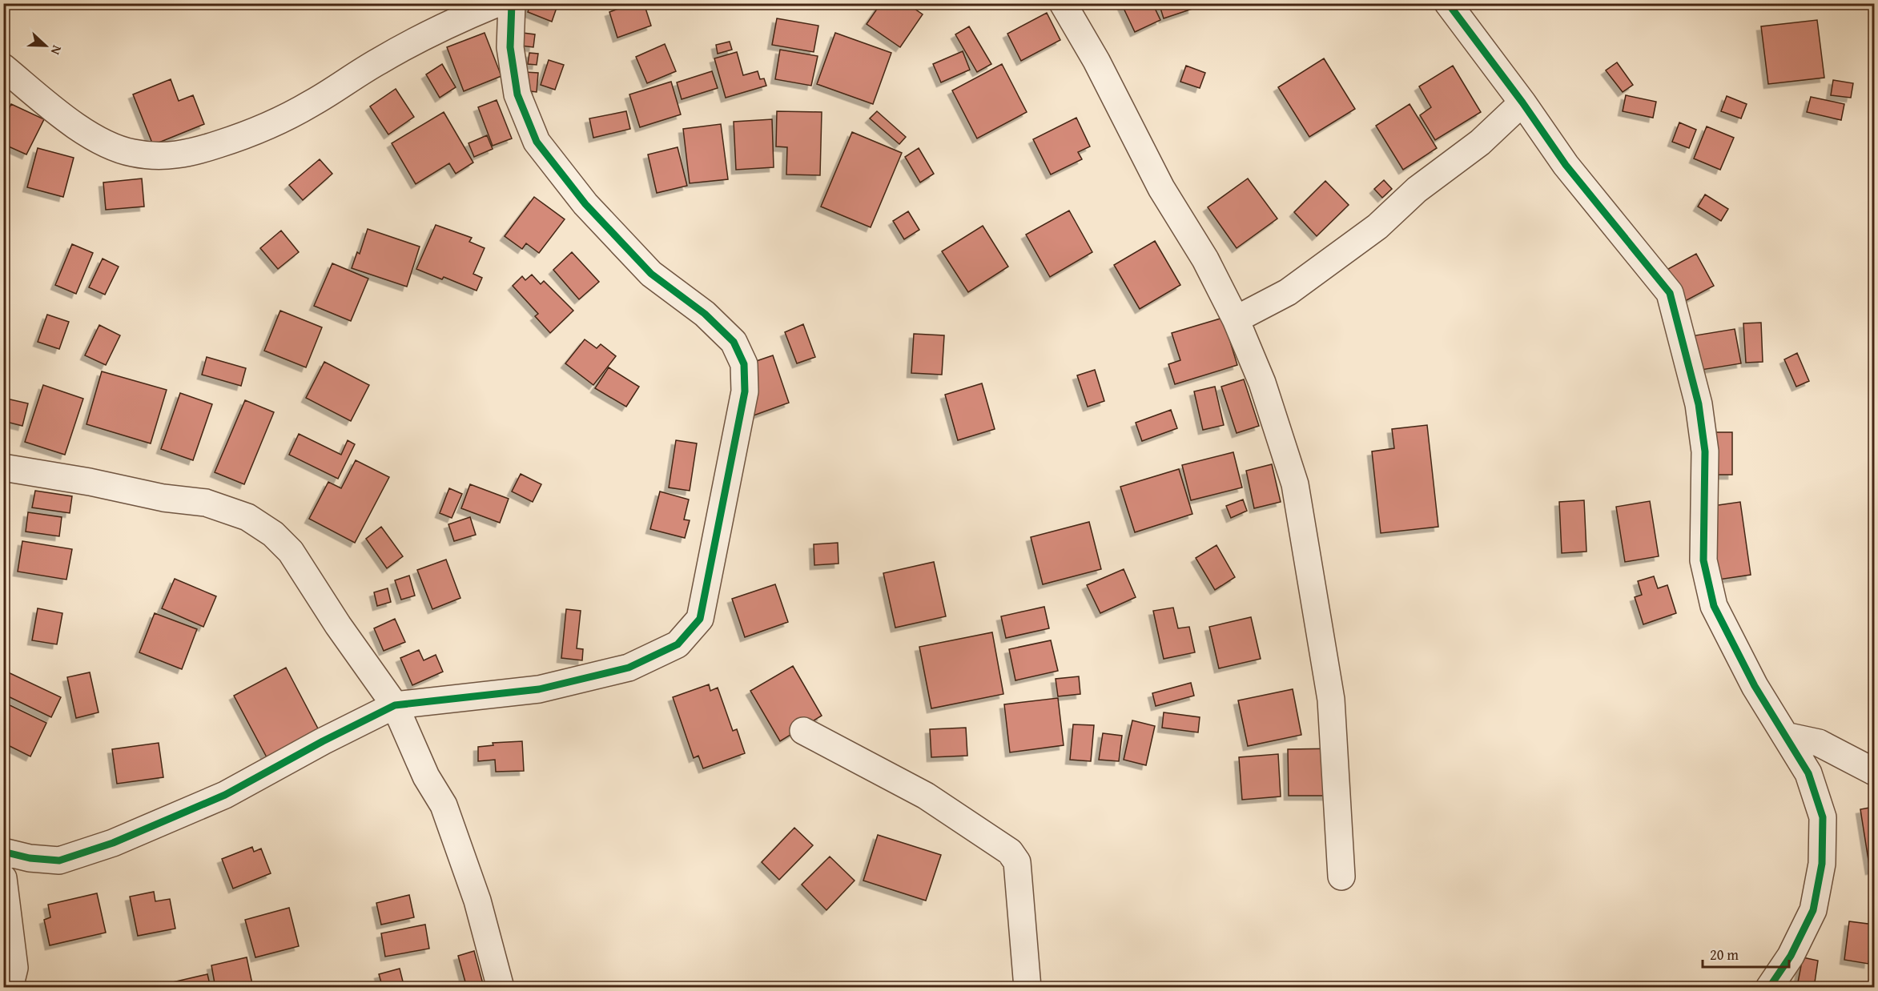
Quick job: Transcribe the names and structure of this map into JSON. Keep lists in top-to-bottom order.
{
  "scale_bar": "20 m",
  "north": "right"
}
